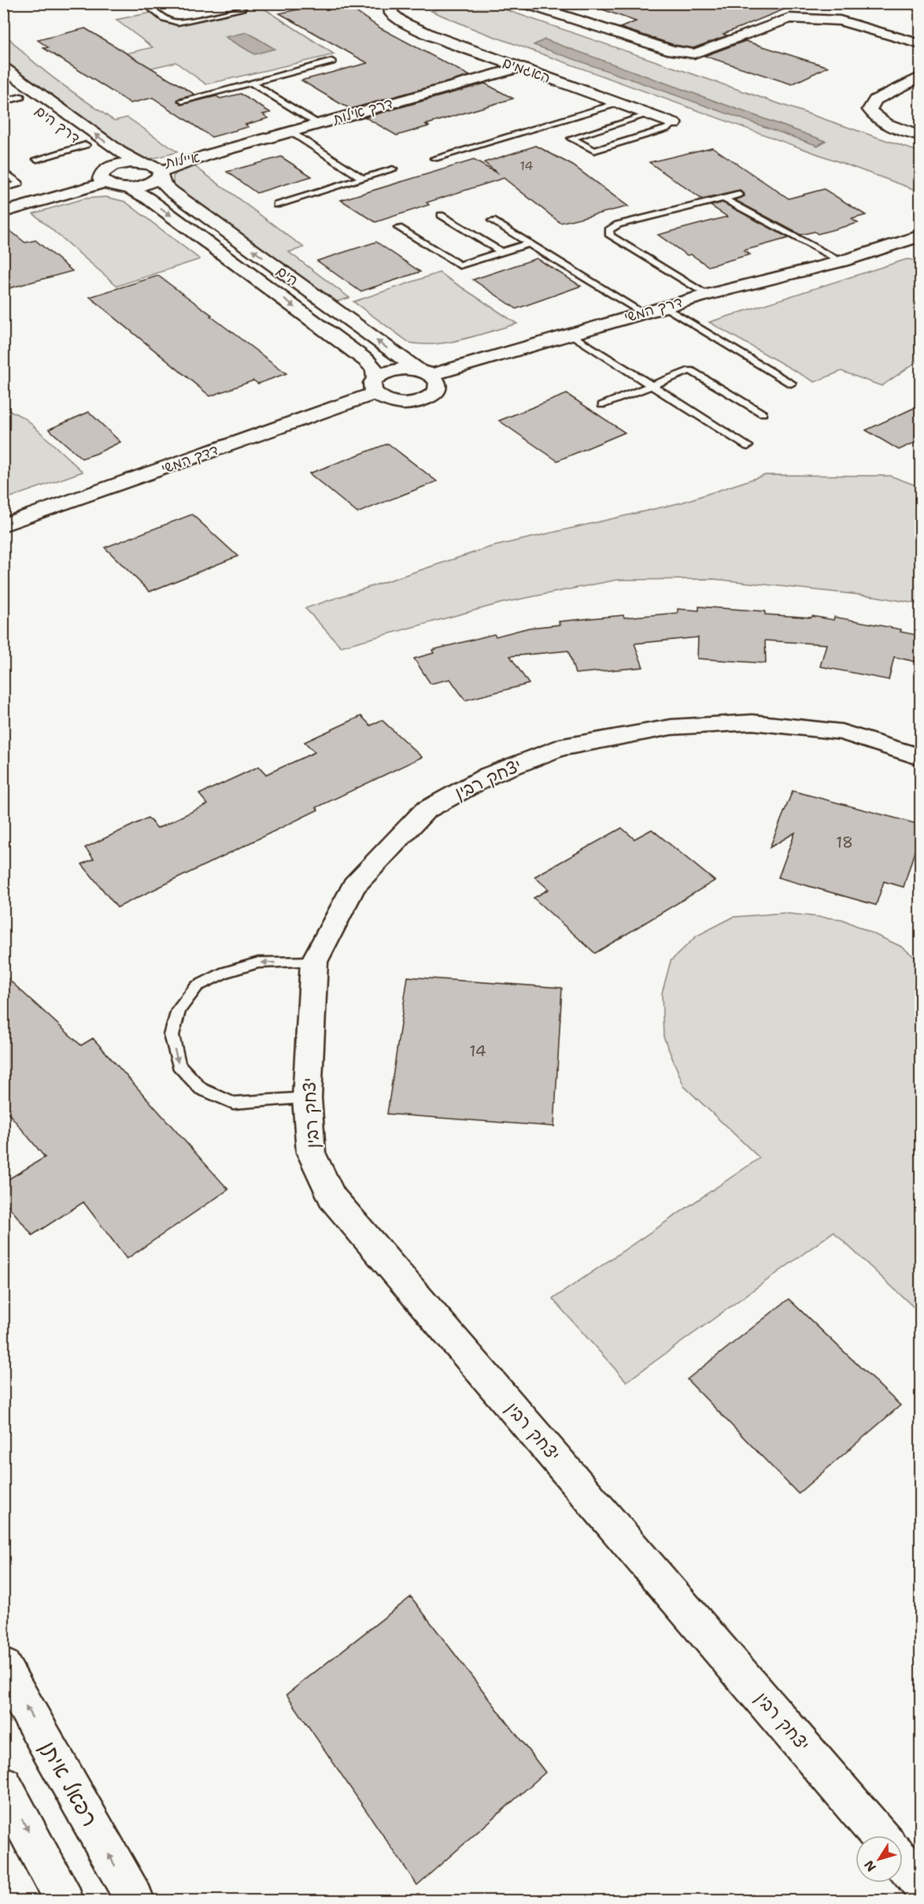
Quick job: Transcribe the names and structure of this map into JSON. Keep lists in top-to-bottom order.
{
  "streets": {
    "street": [
      "האגמים",
      "דרך אילות",
      "דרך הים",
      "איילות",
      "הים",
      "דרך המשי",
      "דדך המשי",
      "יצחק רבין",
      "רפאל איתן"
    ]
  },
  "crossings": [
    ["האגמים", "דרך אילות"],
    ["דרך אילות", "איילות"],
    ["דרך הים", "איילות"],
    ["איילות", "הים"],
    ["הים", "דרך המשי"],
    ["הים", "דדך המשי"],
    ["דרך המשי", "דדך המשי"]
  ],
  "house_numbers": ["14", "18", "14"],
  "north": "bottom left"
}
